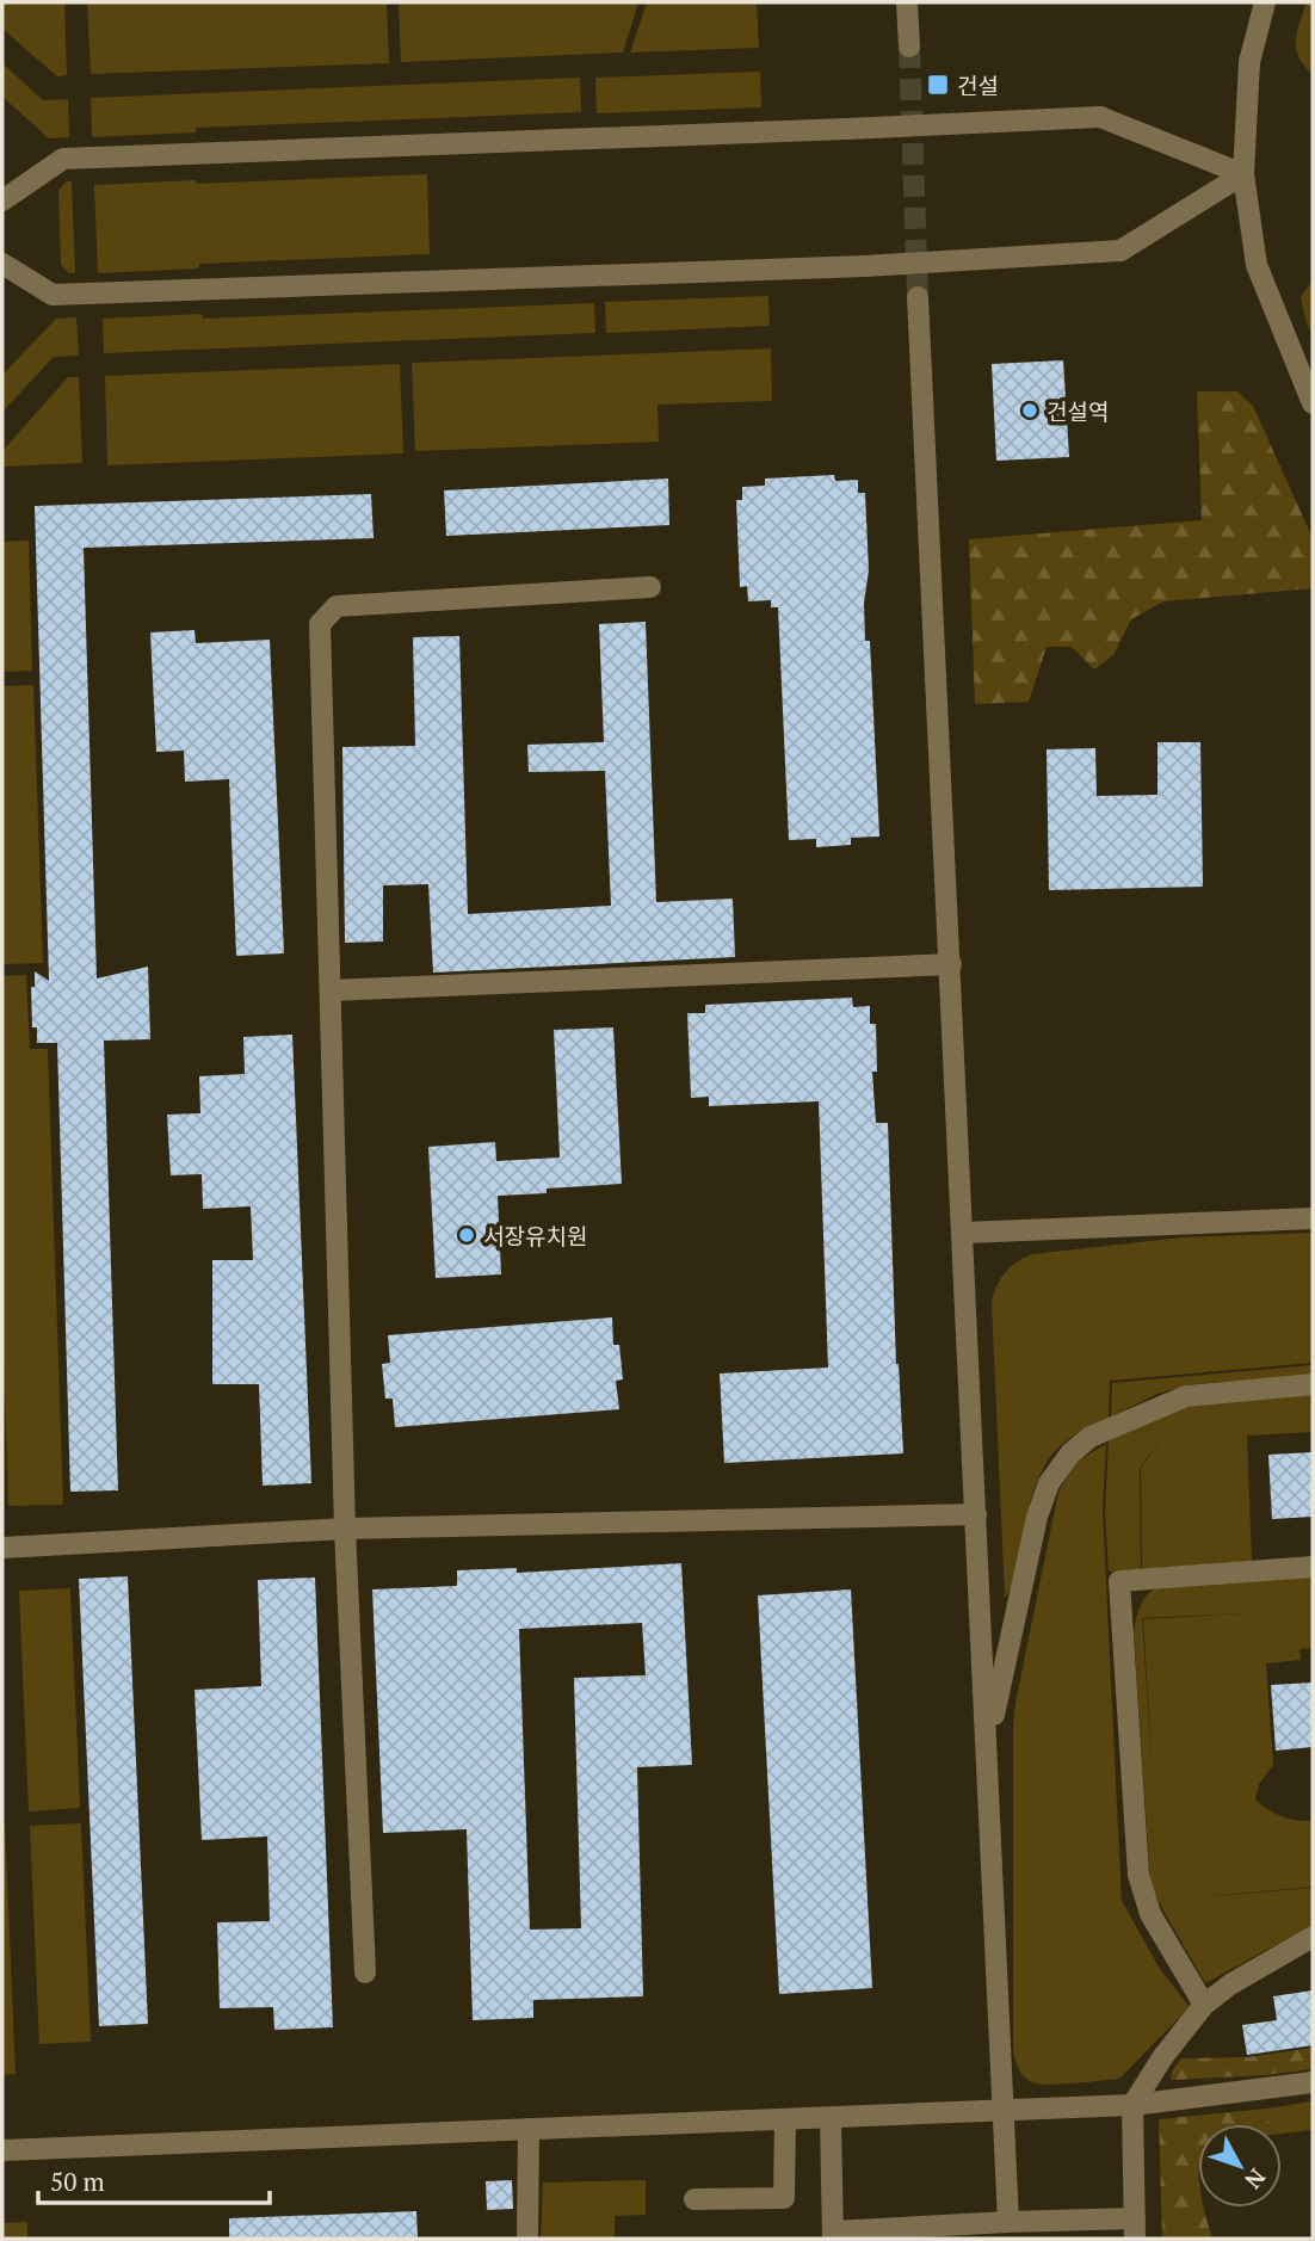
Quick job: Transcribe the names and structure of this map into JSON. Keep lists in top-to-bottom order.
{
  "places": {
    "transit": ["건설"],
    "other": ["건설역", "서장유치원"]
  },
  "scale_bar": "50 m",
  "north": "bottom right"
}
